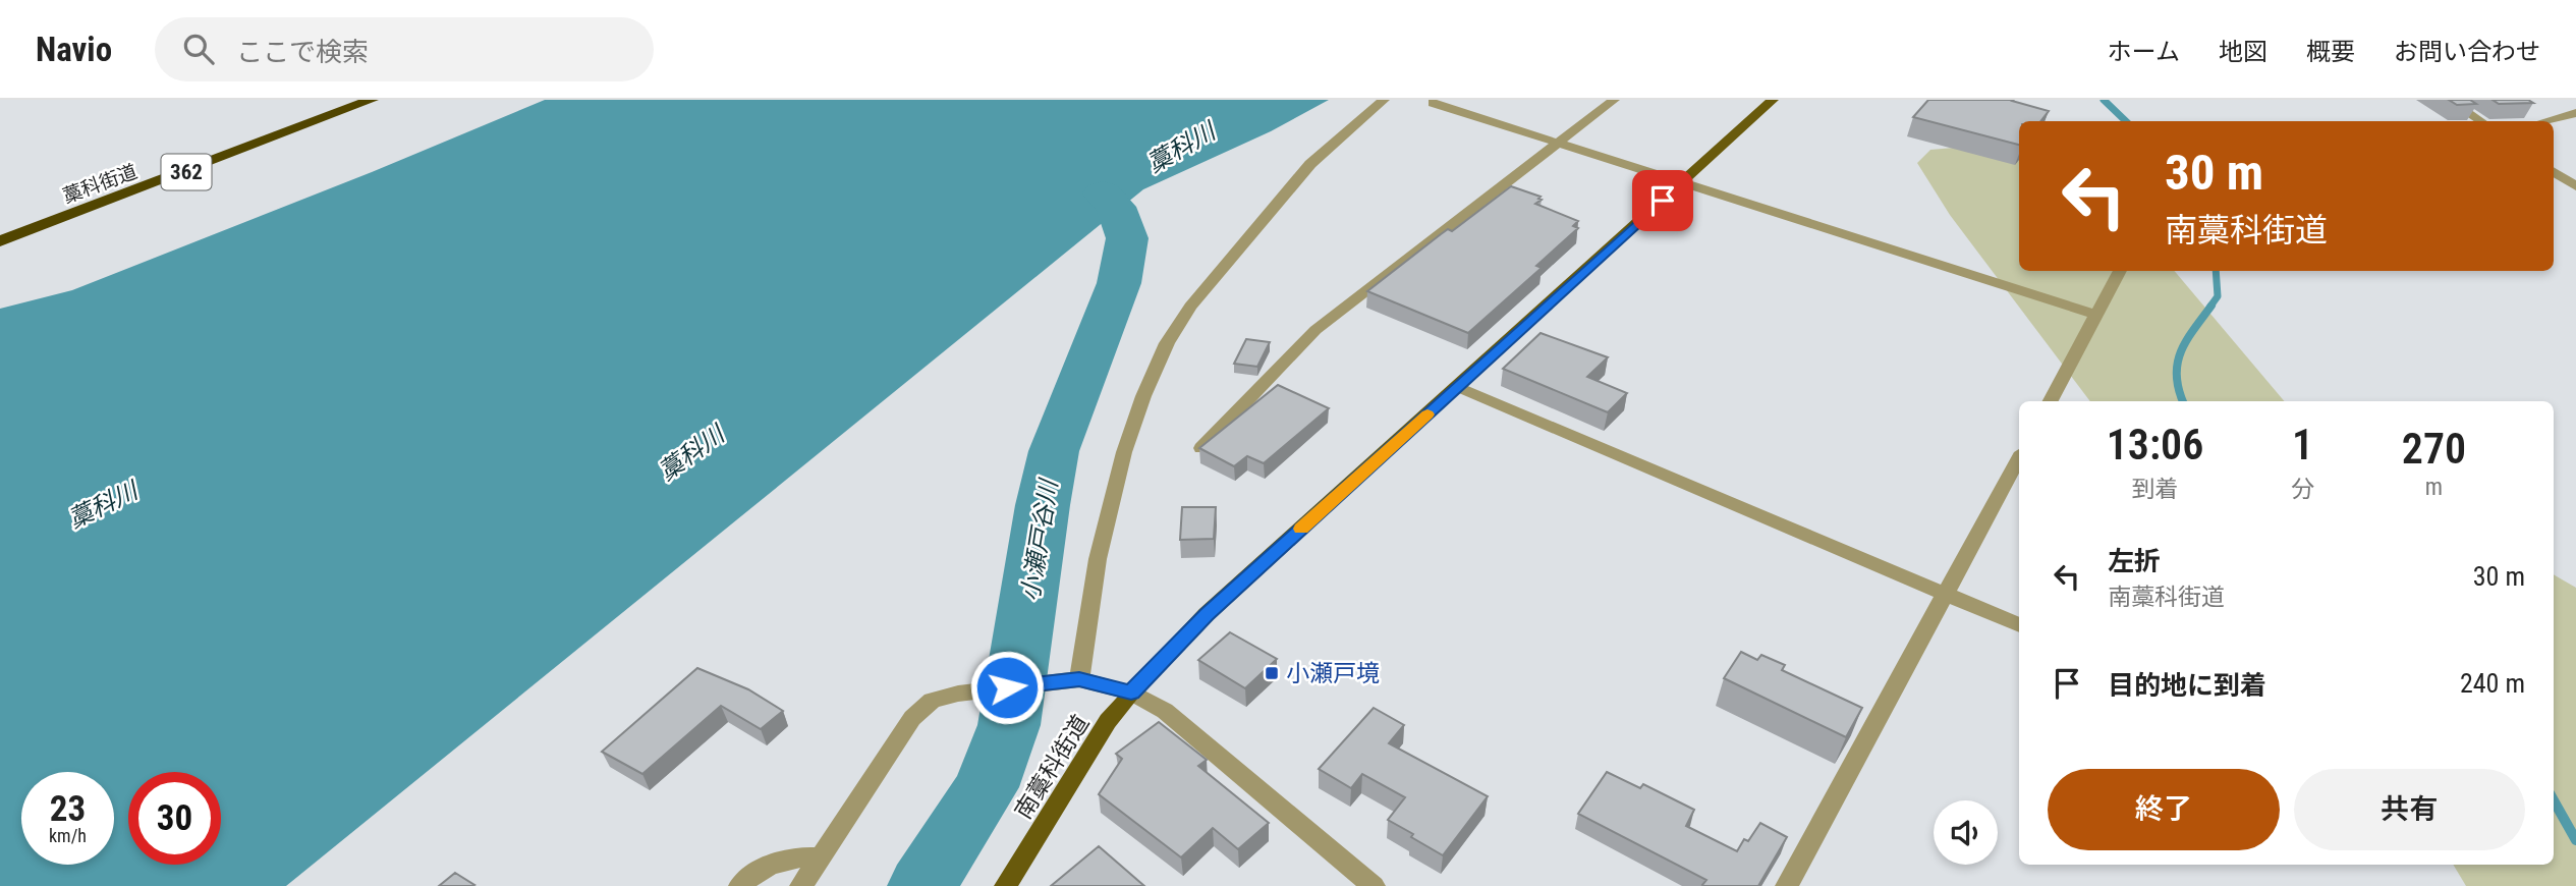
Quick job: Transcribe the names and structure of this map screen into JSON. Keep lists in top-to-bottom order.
{
  "streets": {
    "highway": ["362", "藁科街道"],
    "main road": ["南藁科街道"]
  },
  "water": ["藁科川", "小瀬戸谷川"],
  "places": {
    "transit": ["小瀬戸境"]
  },
  "page": {
    "header": "Navio",
    "search": "ここで検索",
    "nav": [
      "ホーム",
      "地図",
      "概要",
      "お問い合わせ"
    ],
    "turn": ["30 m", "南藁科街道"],
    "eta": [
      "13:06",
      "到着",
      "1",
      "分",
      "270",
      "m"
    ],
    "list": [
      {
        "name": "左折",
        "note": "南藁科街道",
        "value": "30 m"
      },
      {
        "name": "目的地に到着",
        "value": "240 m"
      }
    ],
    "buttons": ["終了", "共有"],
    "speed": "23 km/h",
    "limit": "30"
  }
}
